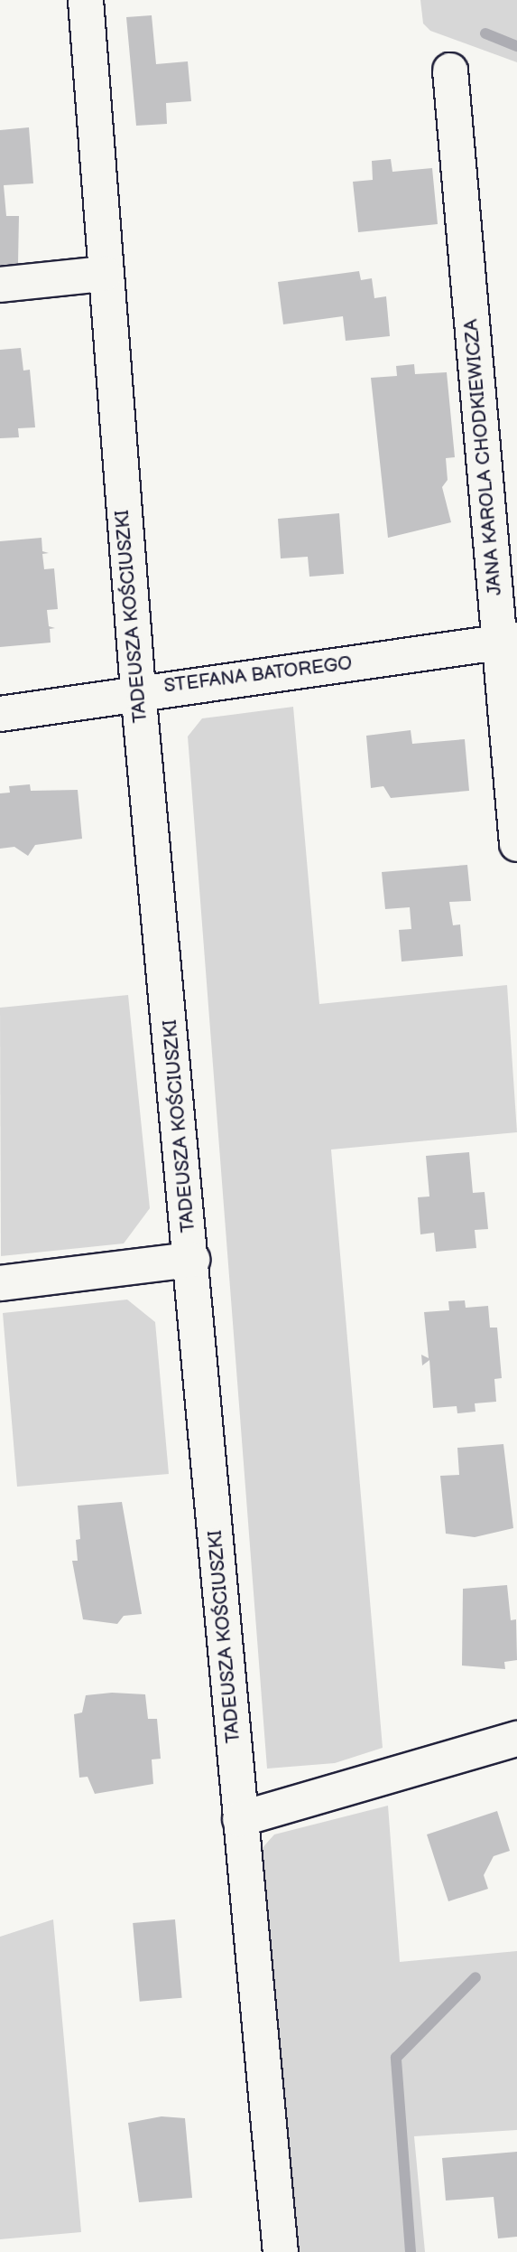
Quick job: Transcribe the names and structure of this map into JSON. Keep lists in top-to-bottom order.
{
  "streets": {
    "street": ["JANA KAROLA CHODKIEWICZA", "TADEUSZA KOŚCIUSZKI", "STEFANA BATOREGO"]
  },
  "crossings": [
    ["JANA KAROLA CHODKIEWICZA", "STEFANA BATOREGO"],
    ["TADEUSZA KOŚCIUSZKI", "STEFANA BATOREGO"]
  ]
}
